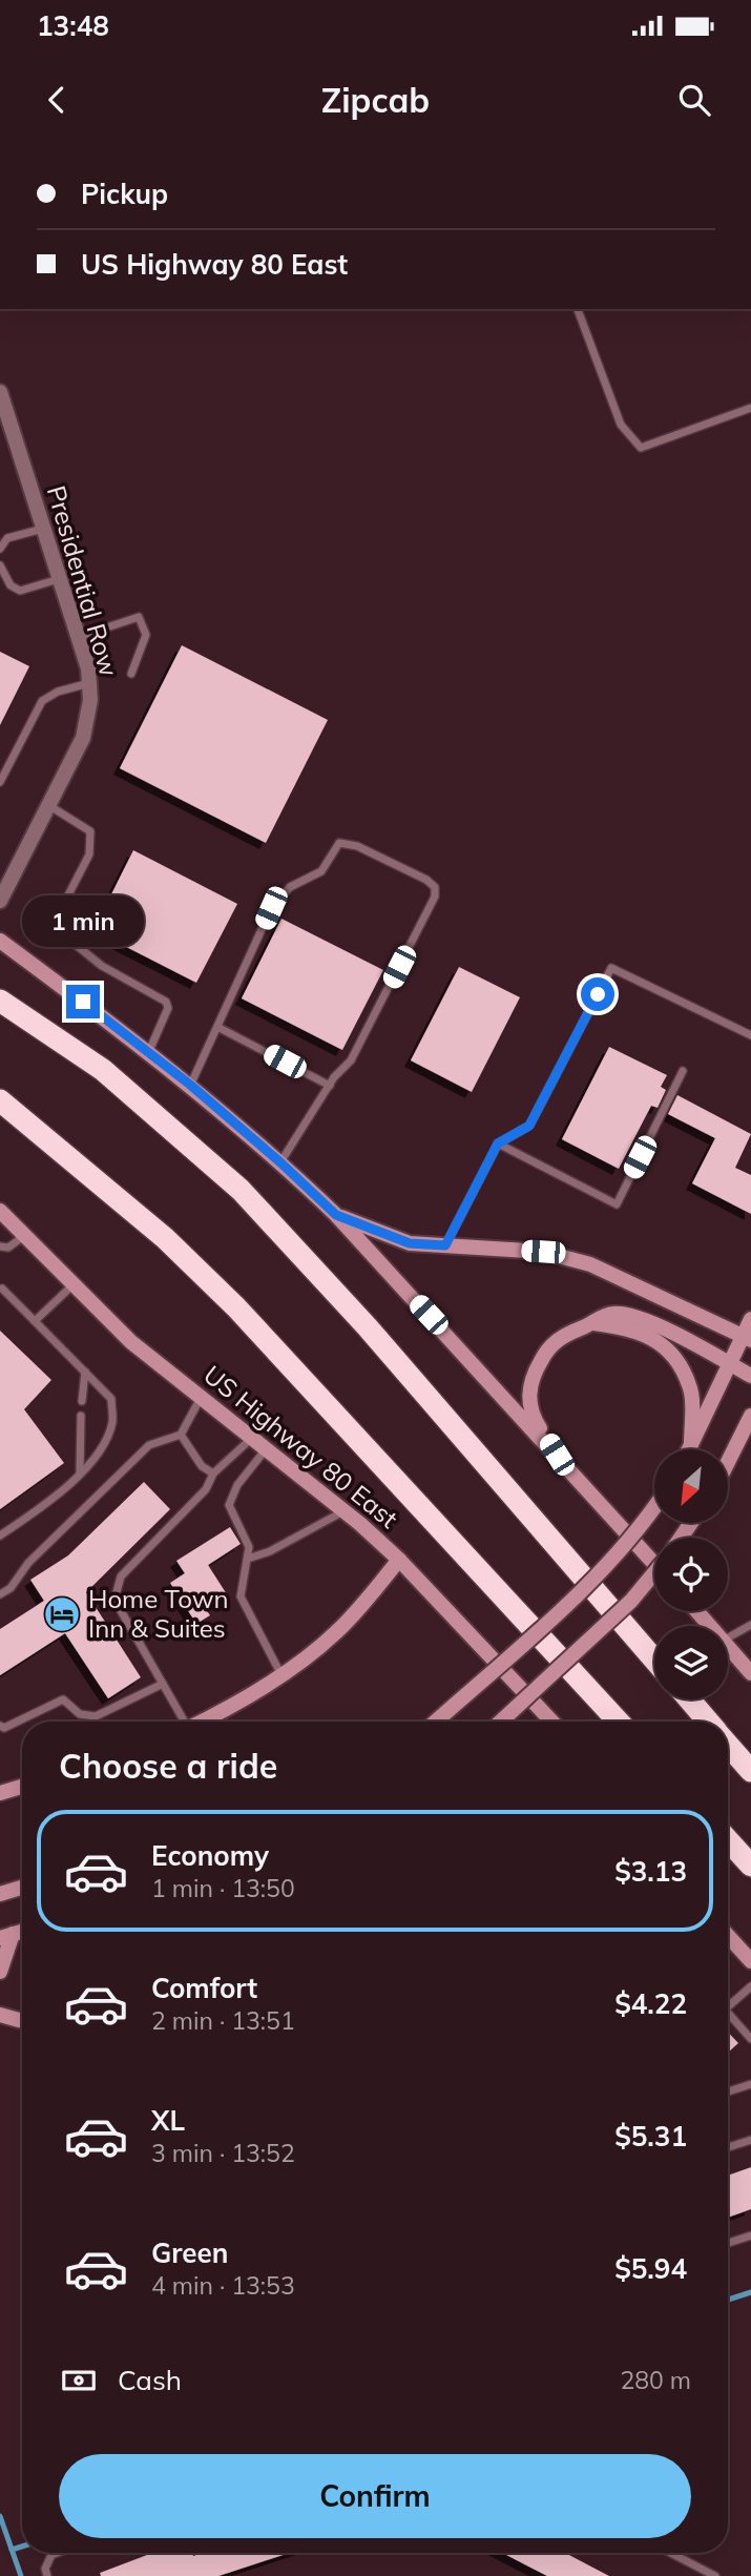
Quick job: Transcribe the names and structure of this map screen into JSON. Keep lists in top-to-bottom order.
{
  "streets": {
    "main road": ["US Highway 80 East"],
    "street": ["Presidential Row"]
  },
  "places": {
    "hotel": ["Home Town Inn & Suites"]
  },
  "north": "bottom left",
  "page": {
    "status": "13:48",
    "header": "Zipcab",
    "banner": ["Pickup", "US Highway 80 East"],
    "bubble": "1 min",
    "heading": "Choose a ride",
    "list": [
      {
        "name": "Economy",
        "note": "1 min · 13:50",
        "value": "$3.13"
      },
      {
        "name": "Comfort",
        "note": "2 min · 13:51",
        "value": "$4.22"
      },
      {
        "name": "XL",
        "note": "3 min · 13:52",
        "value": "$5.31"
      },
      {
        "name": "Green",
        "note": "4 min · 13:53",
        "value": "$5.94"
      }
    ],
    "pay": ["Cash", "280 m"],
    "buttons": "Confirm"
  }
}
